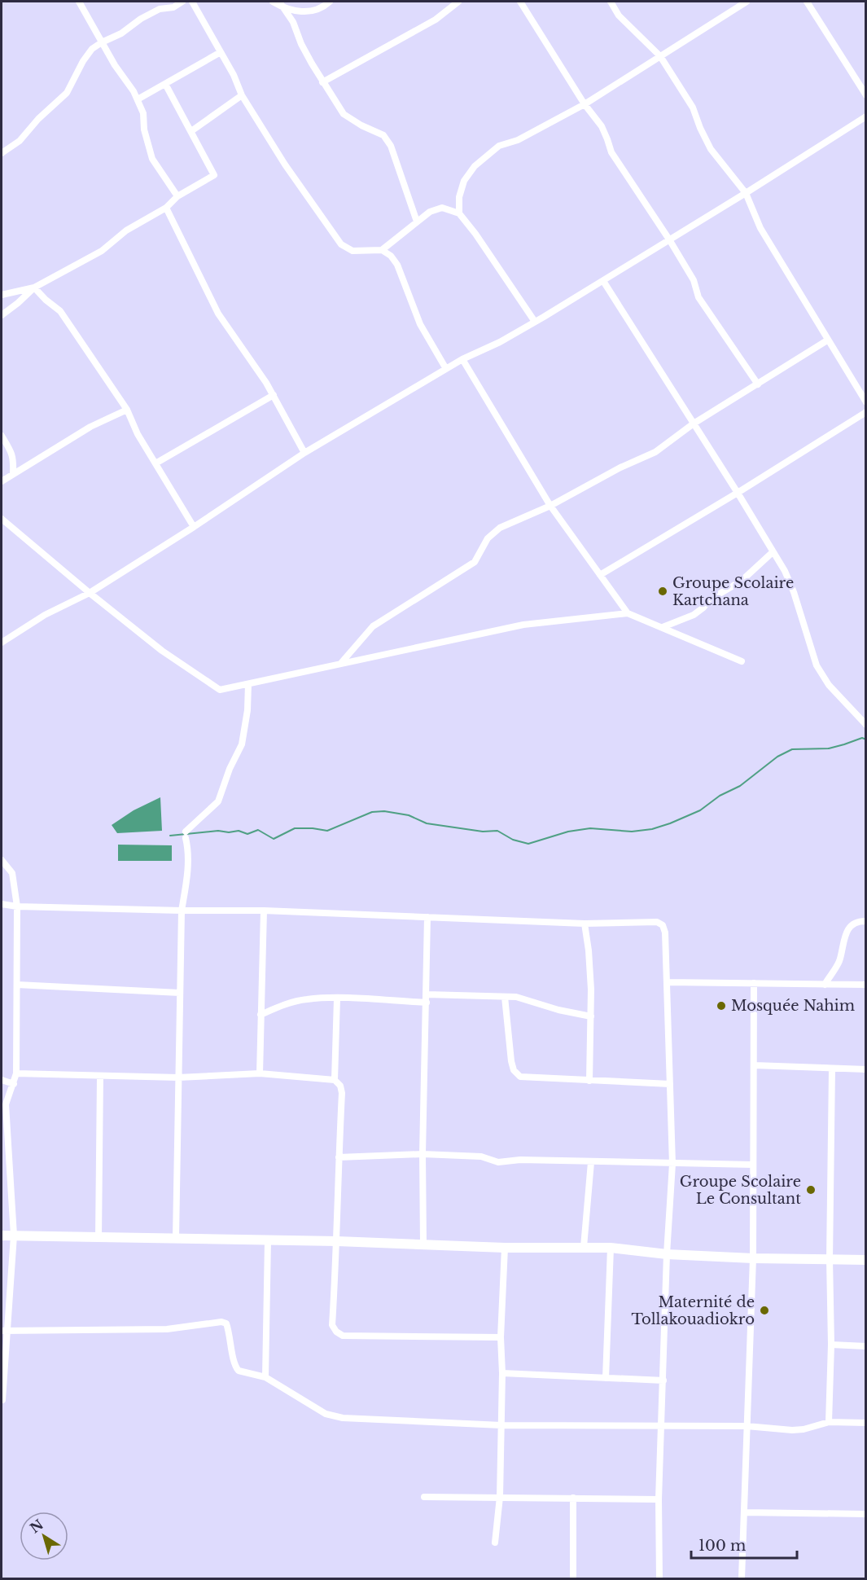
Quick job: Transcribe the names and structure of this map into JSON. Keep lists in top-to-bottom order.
{
  "places": [
    "Groupe Scolaire Kartchana",
    "Mosquée Nahim",
    "Groupe Scolaire Le Consultant",
    "Maternité de Tollakouadiokro"
  ],
  "scale_bar": "100 m",
  "north": "top left"
}
